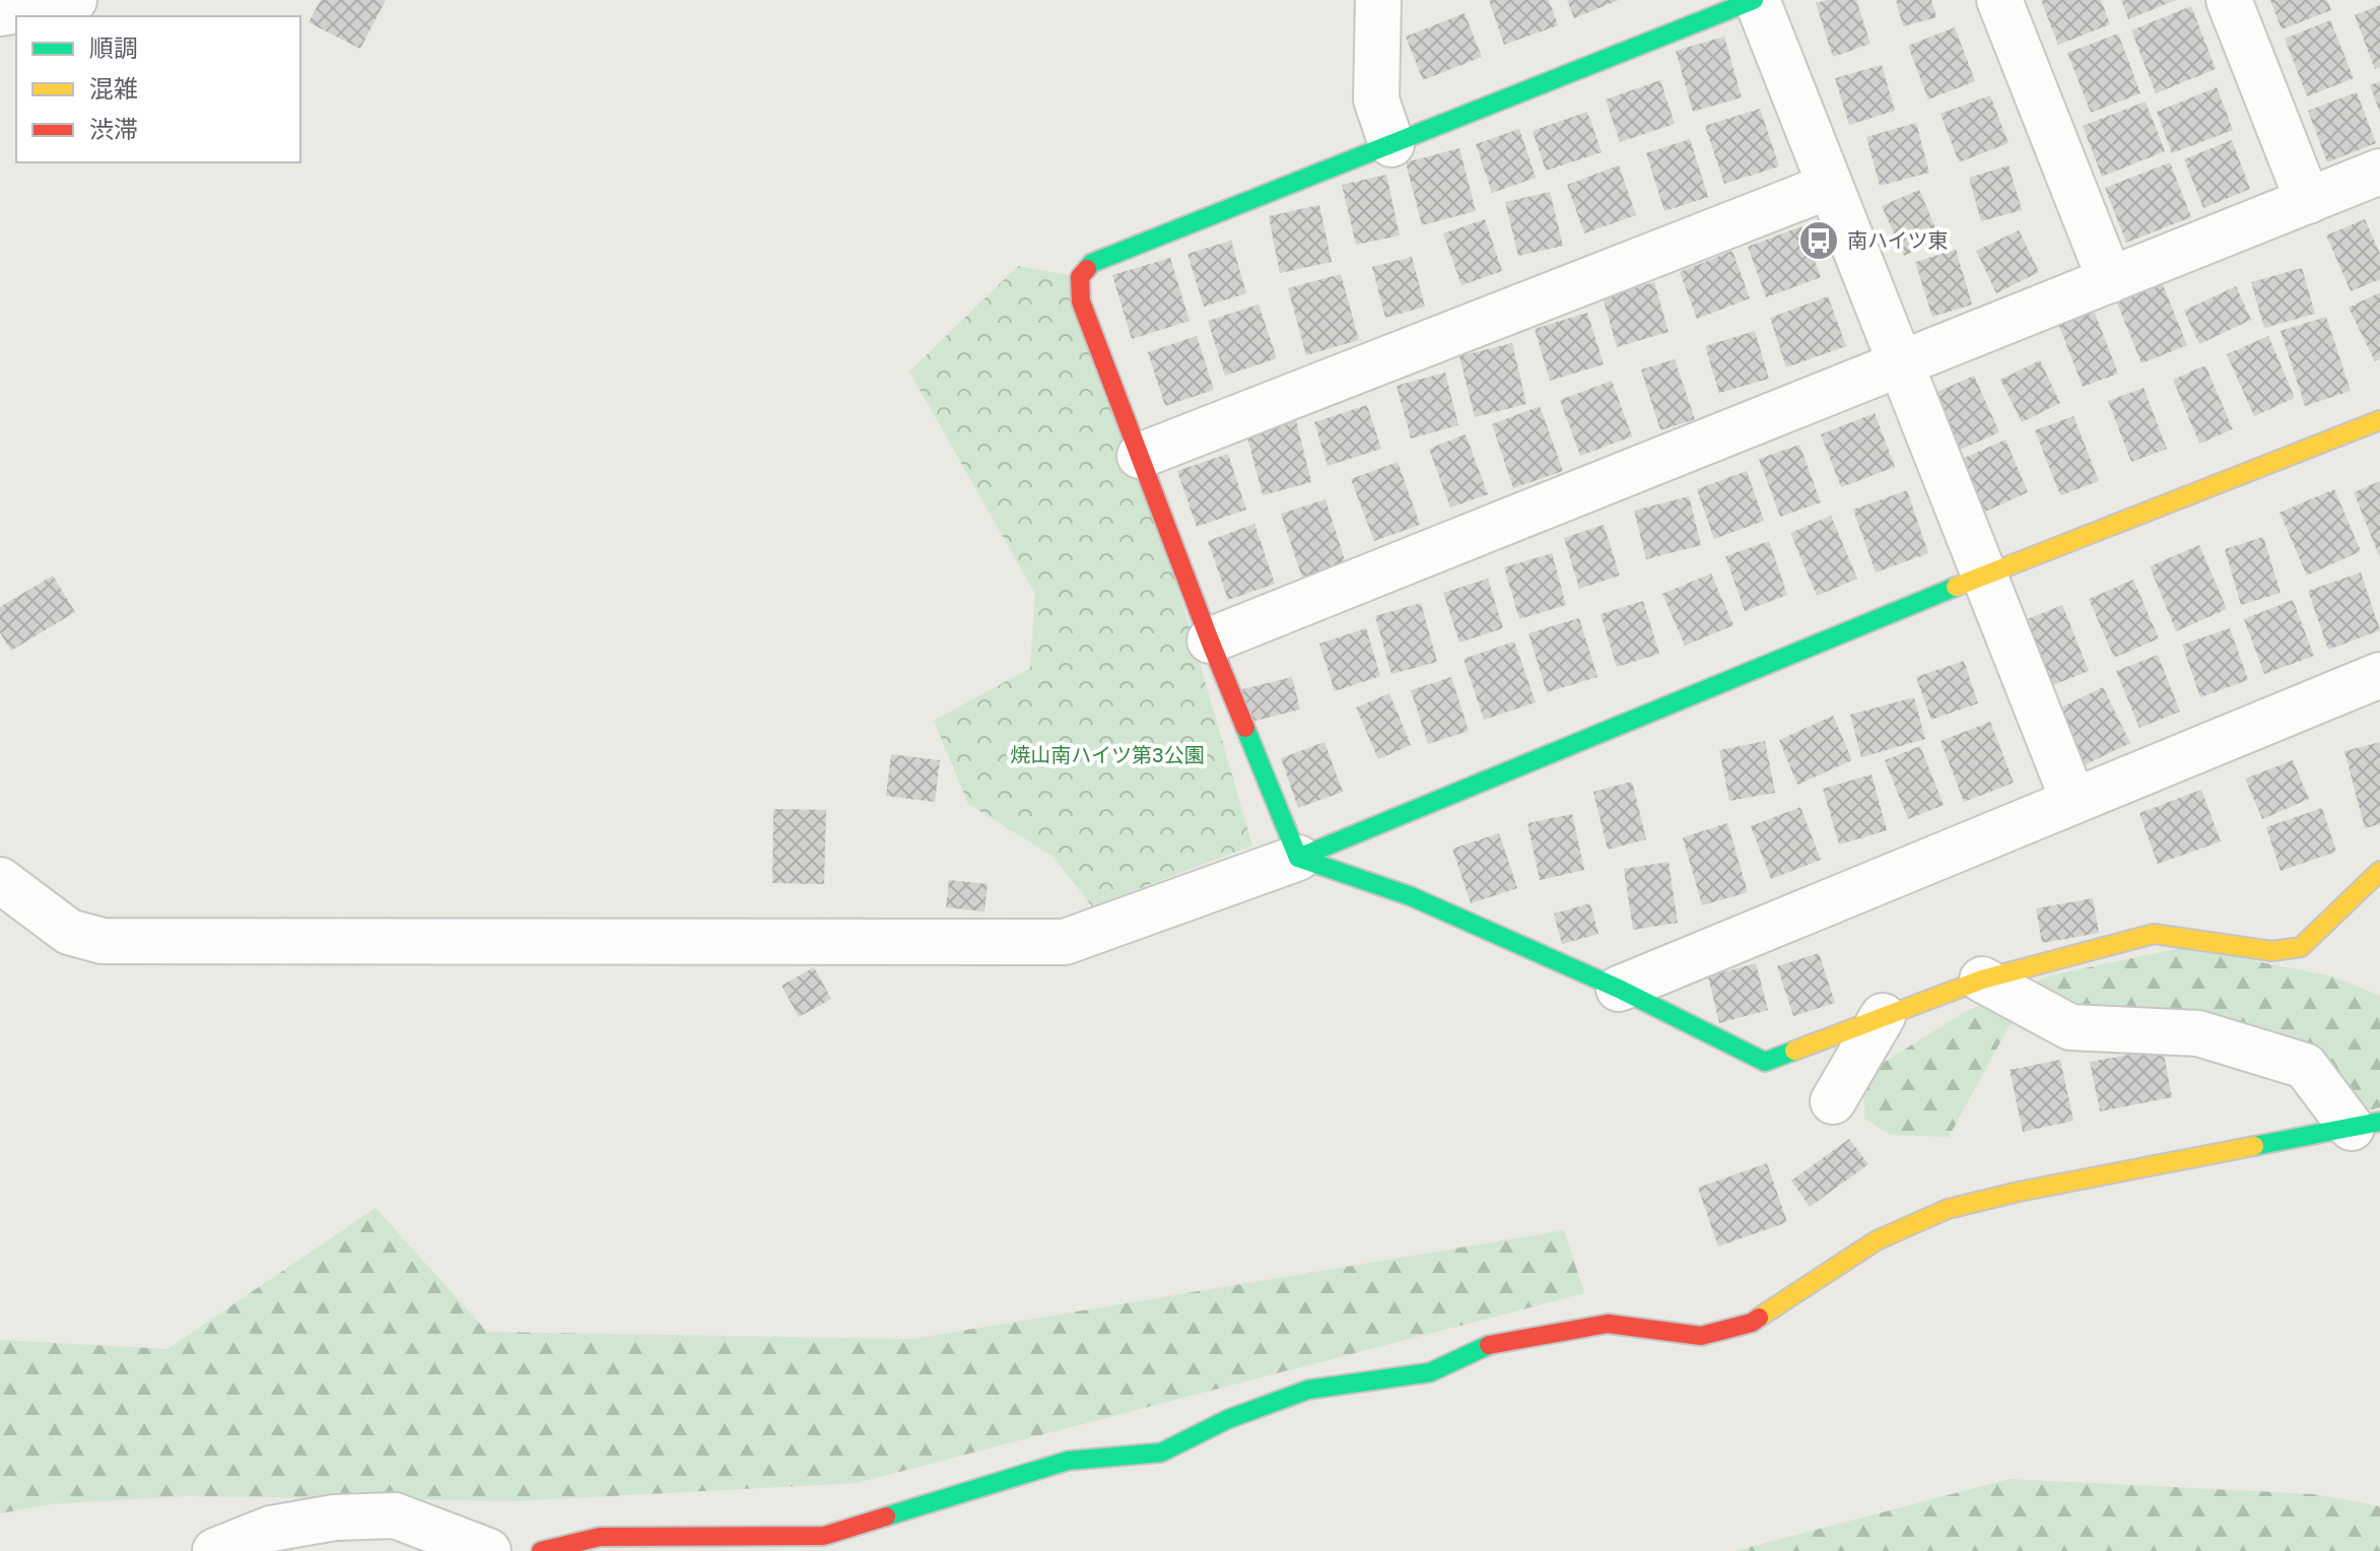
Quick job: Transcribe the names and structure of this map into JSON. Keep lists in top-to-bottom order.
{
  "parks": ["焼山南ハイツ第3公園"],
  "places": {
    "bus stop": ["南ハイツ東"]
  },
  "legend": ["順調", "混雑", "渋滞"]
}
